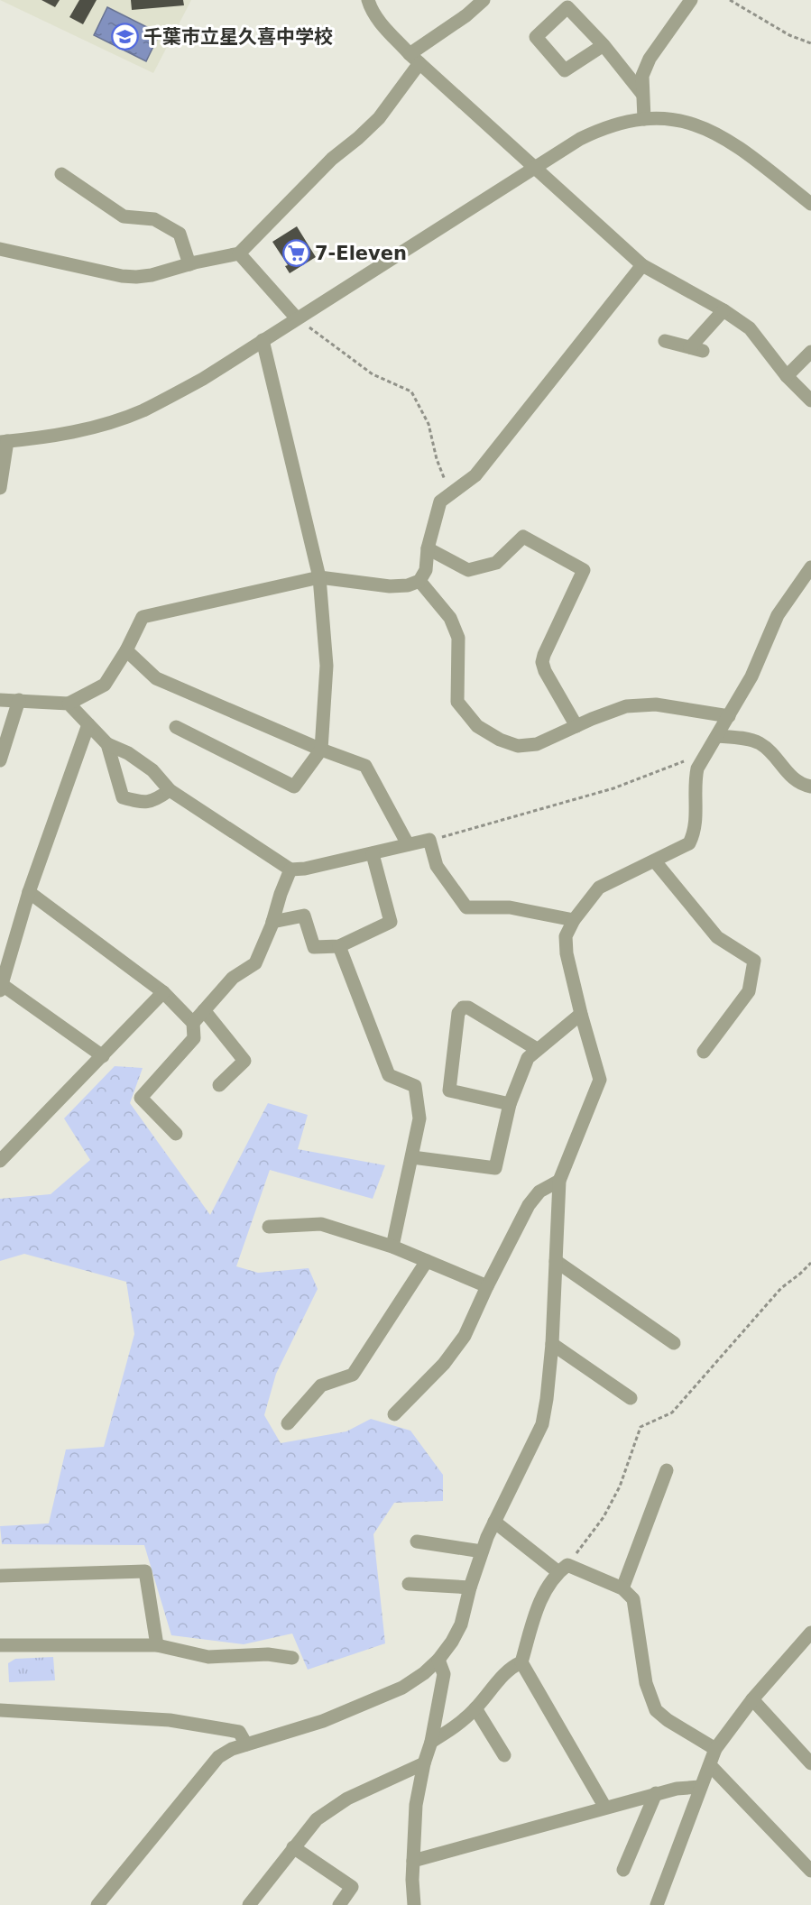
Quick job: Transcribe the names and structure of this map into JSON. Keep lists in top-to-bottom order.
{
  "places": {
    "school or university": ["千葉市立星久喜中学校"],
    "supermarket": ["7-Eleven"]
  }
}
